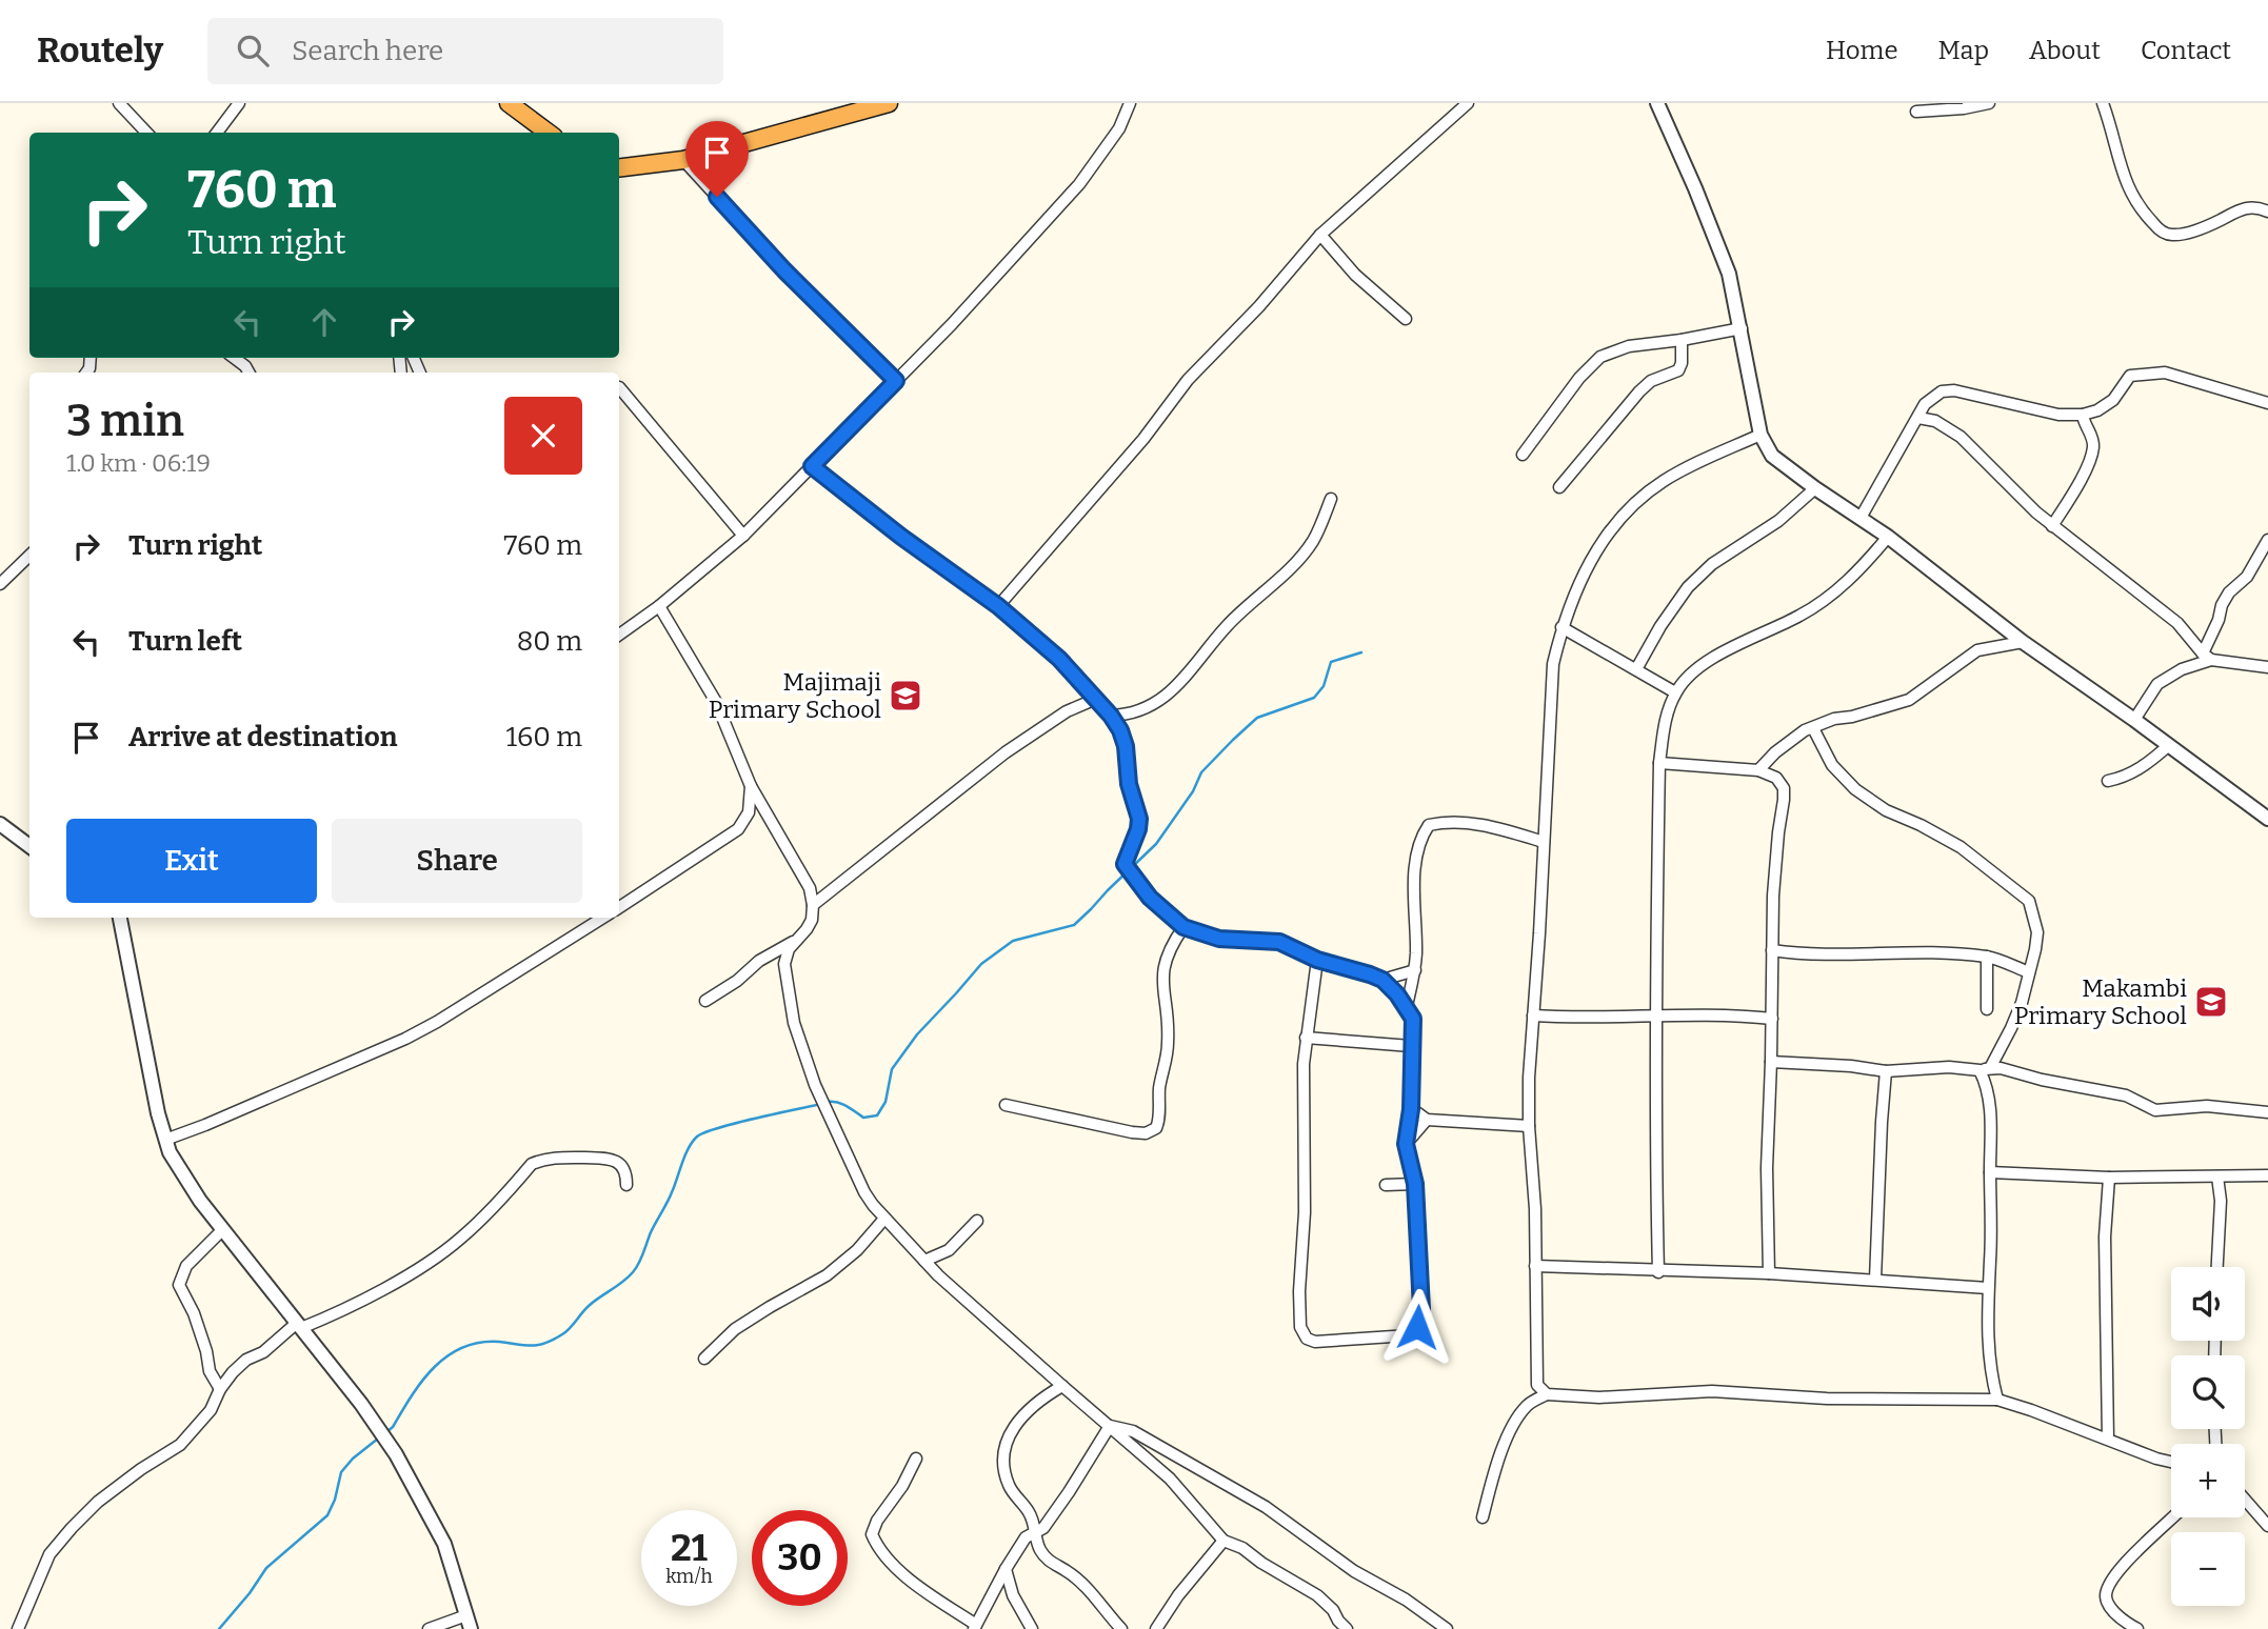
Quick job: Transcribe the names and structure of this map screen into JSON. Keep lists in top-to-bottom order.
{
  "places": {
    "school or university": ["Majimaji Primary School", "Makambi Primary School"]
  },
  "page": {
    "header": "Routely",
    "search": "Search here",
    "nav": [
      "Home",
      "Map",
      "About",
      "Contact"
    ],
    "turn": ["760 m", "Turn right"],
    "heading": ["3 min", "1.0 km · 06:19"],
    "list": [
      {
        "name": "Turn right",
        "value": "760 m"
      },
      {
        "name": "Turn left",
        "value": "80 m"
      },
      {
        "name": "Arrive at destination",
        "value": "160 m"
      }
    ],
    "buttons": ["Exit", "Share"],
    "map_buttons": ["+", "−"],
    "speed": "21 km/h",
    "limit": "30"
  }
}
